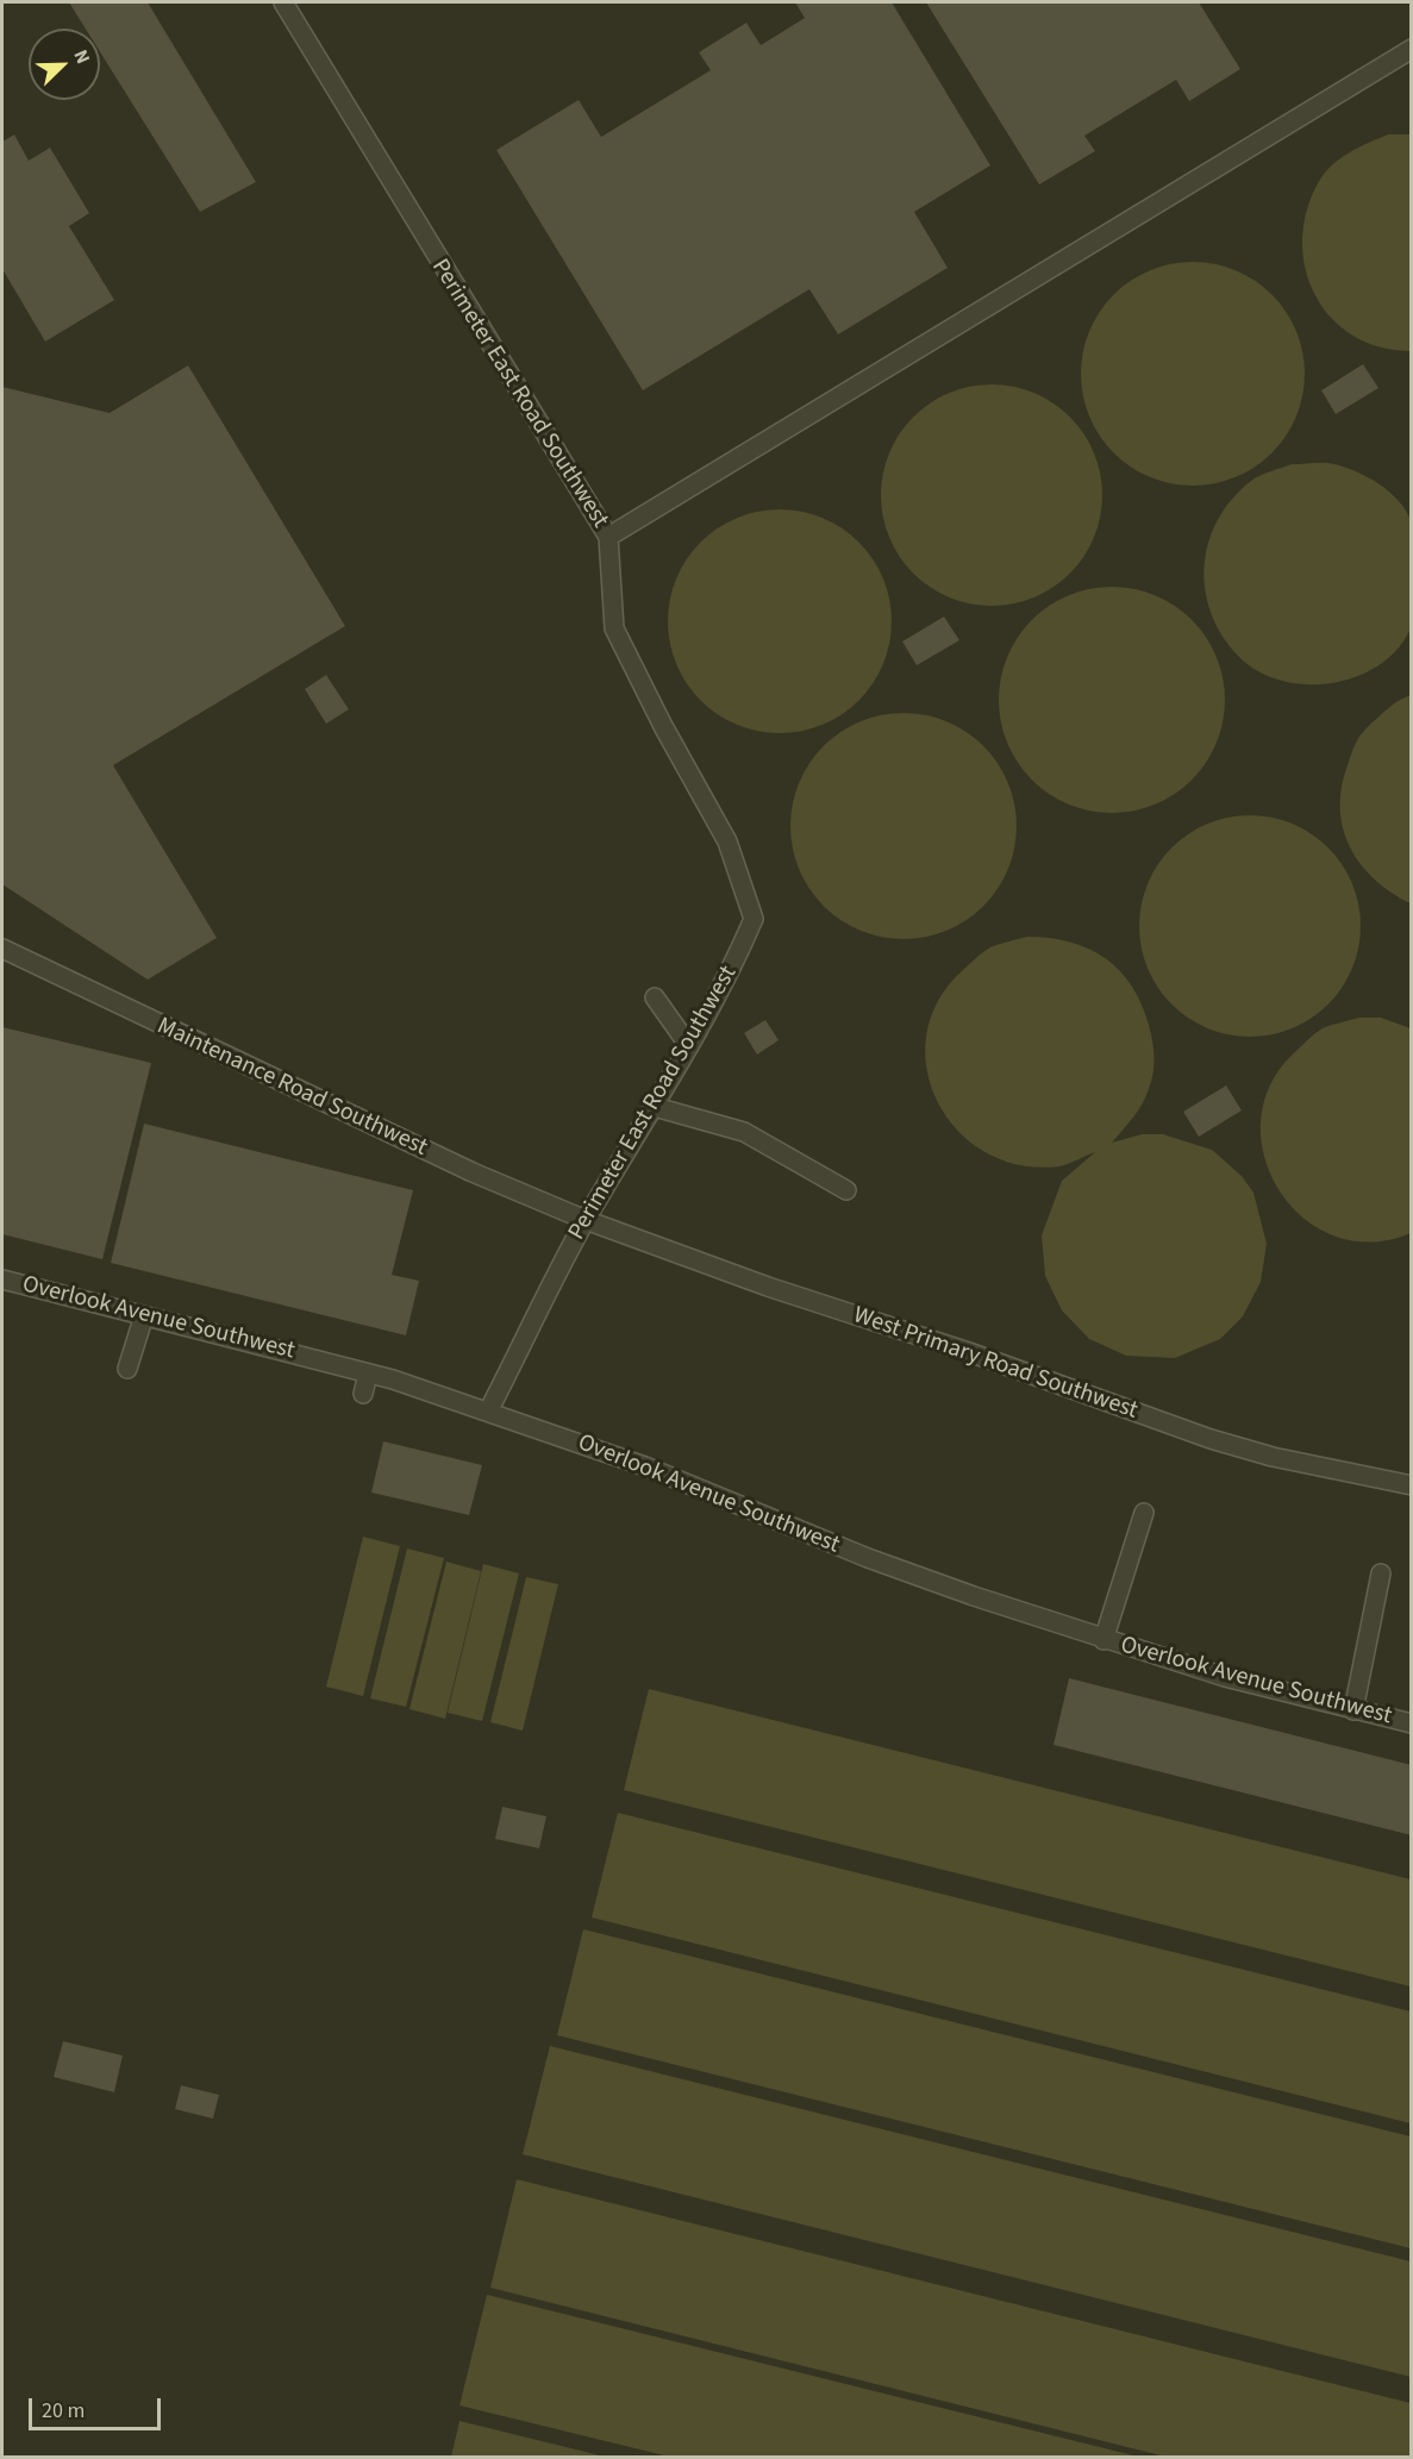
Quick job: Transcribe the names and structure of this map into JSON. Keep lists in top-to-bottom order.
{
  "streets": {
    "lane": [
      "Perimeter East Road Southwest",
      "Maintenance Road Southwest",
      "Overlook Avenue Southwest",
      "West Primary Road Southwest"
    ]
  },
  "crossings": [
    ["Perimeter East Road Southwest", "Maintenance Road Southwest"],
    ["Perimeter East Road Southwest", "Overlook Avenue Southwest"],
    ["Perimeter East Road Southwest", "West Primary Road Southwest"],
    ["Maintenance Road Southwest", "West Primary Road Southwest"]
  ],
  "scale_bar": "20 m",
  "north": "top right"
}
